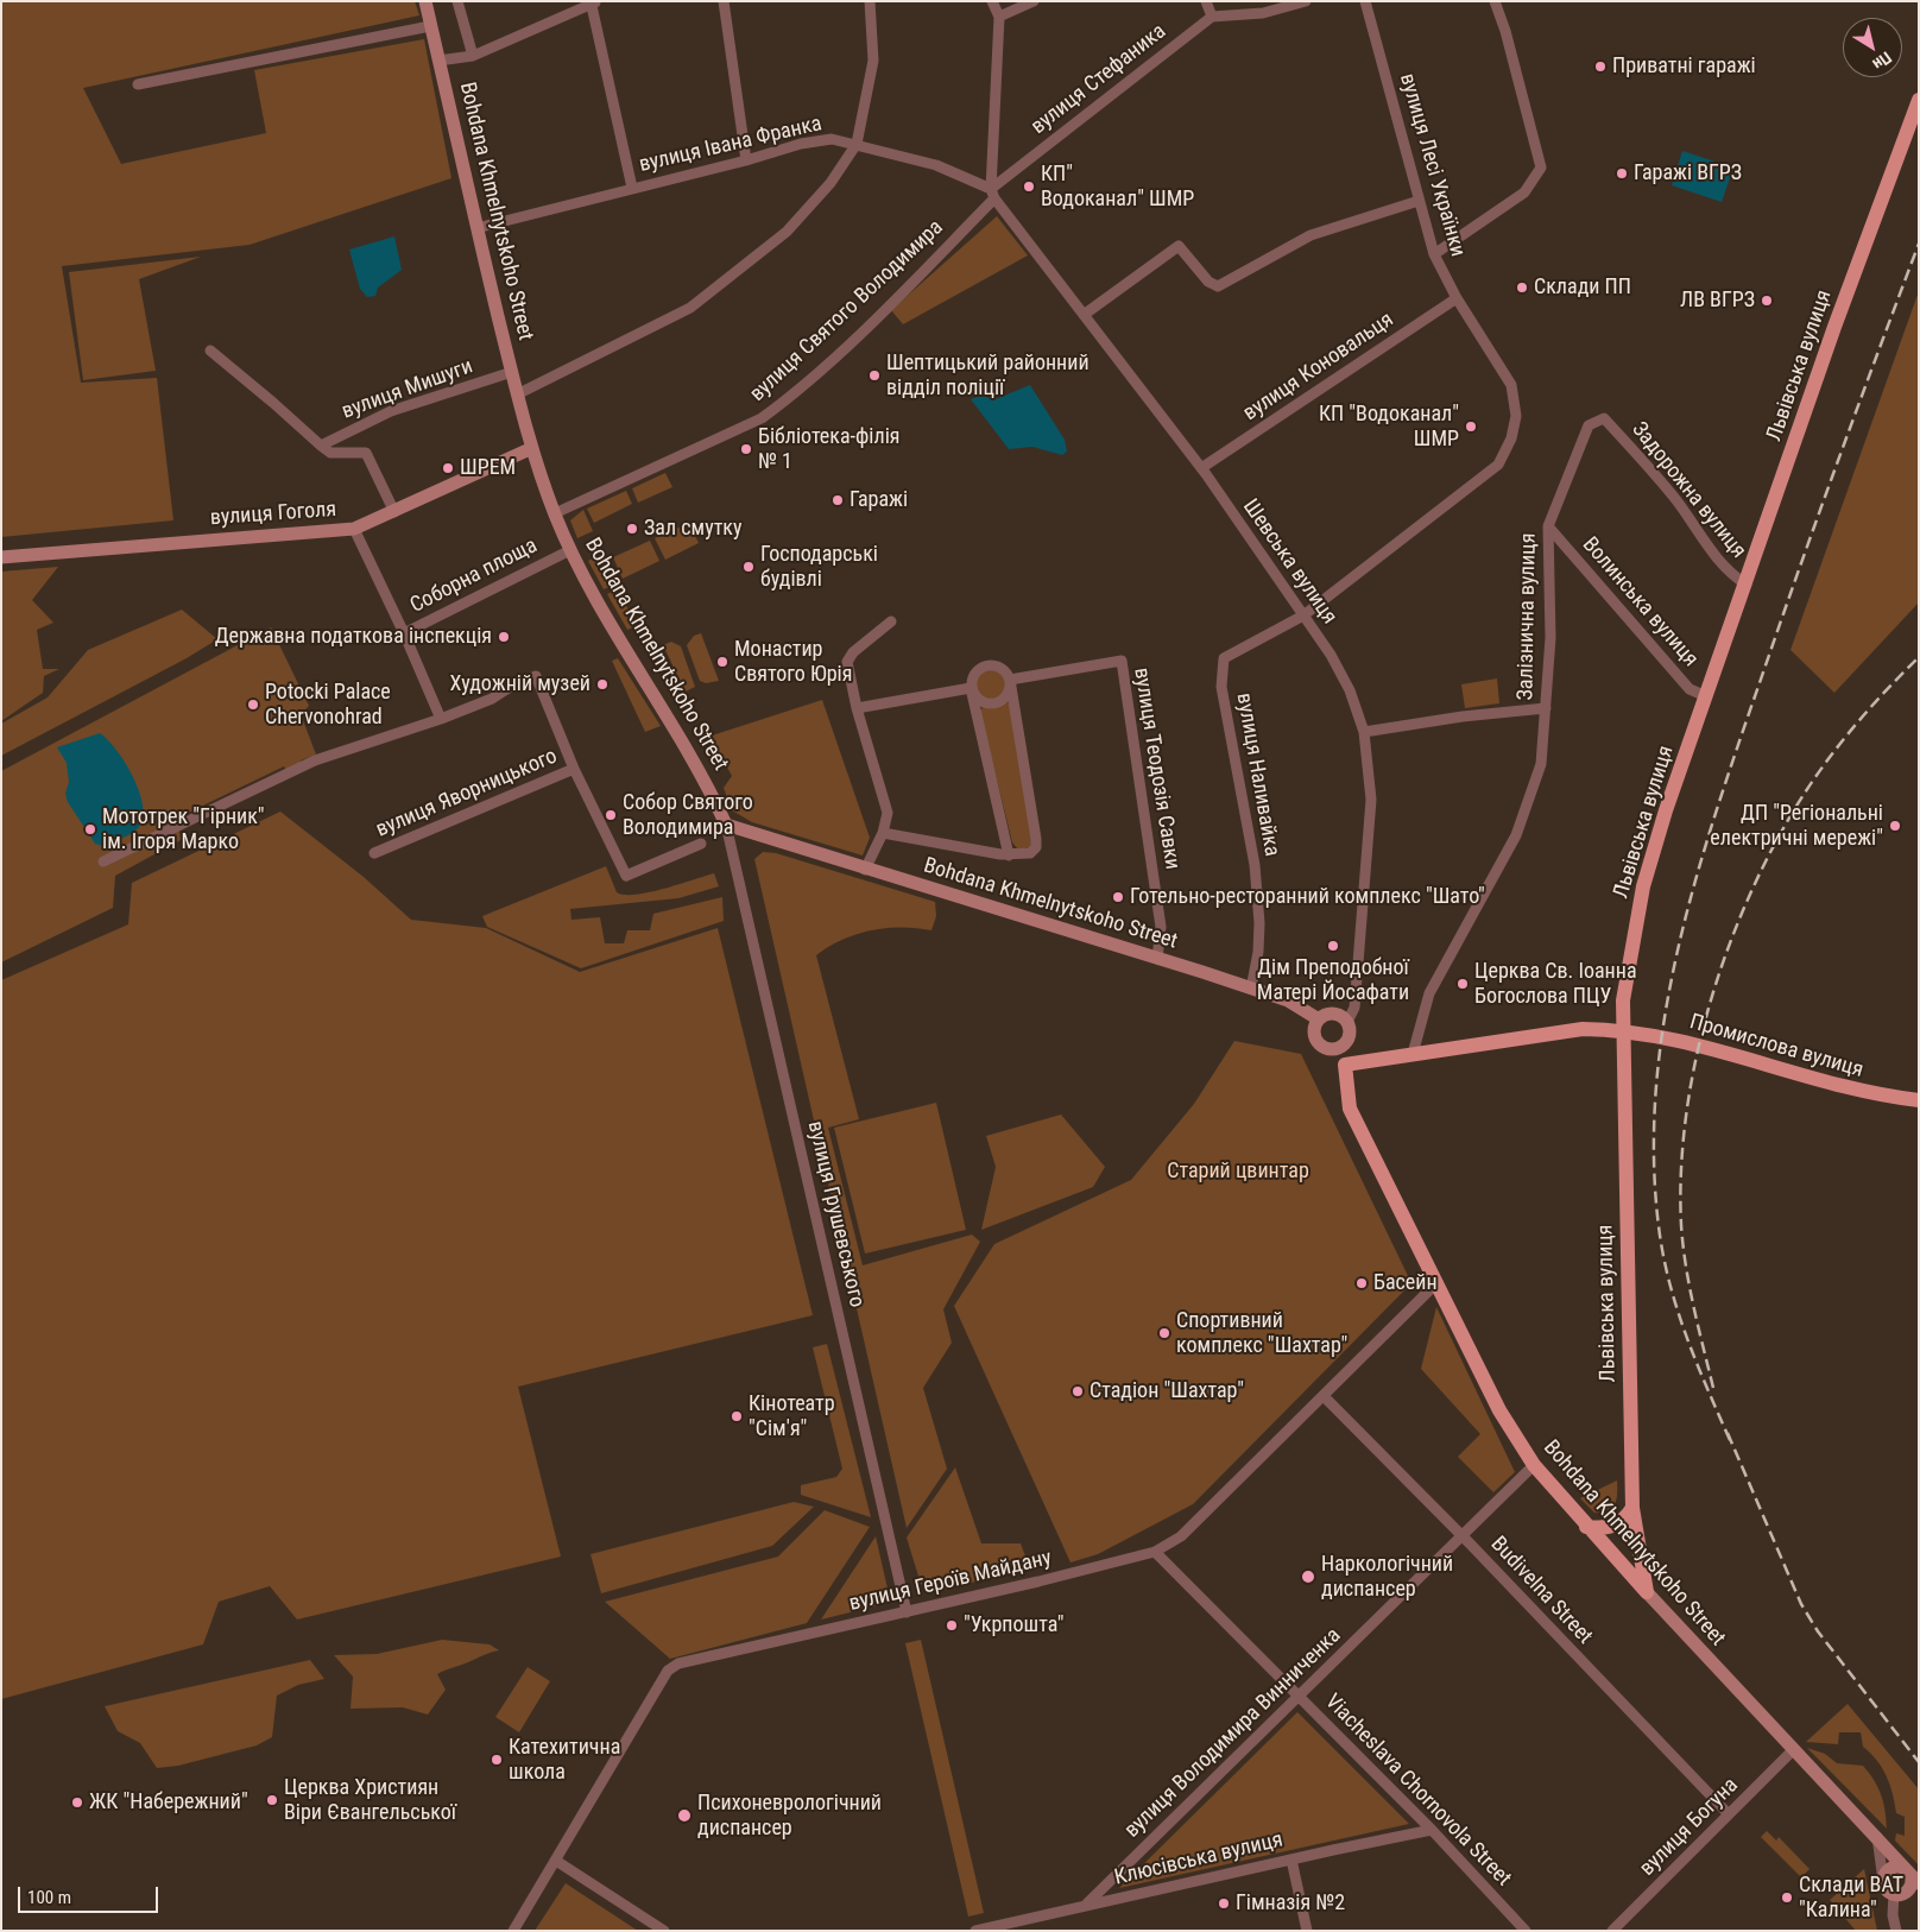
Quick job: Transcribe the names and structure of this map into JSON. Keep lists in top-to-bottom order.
{
  "streets": {
    "main road": [
      "Bohdana Khmelnytskoho Street",
      "Львівська вулиця",
      "вулиця Гоголя",
      "Промислова вулиця"
    ],
    "street": [
      "вулиця Стефаника",
      "вулиця Івана Франка",
      "вулиця Лесі Українки",
      "вулиця Святого Володимира",
      "вулиця Коновальця",
      "вулиця Мишуги",
      "Задорожна вулиця",
      "Шевська вулиця",
      "Соборна площа",
      "Волинська вулиця",
      "Залізнична вулиця",
      "вулиця Теодозія Савки",
      "вулиця Наливайка",
      "вулиця Яворницького",
      "вулиця Грушевського",
      "вулиця Героїв Майдану",
      "Budivelna Street",
      "вулиця Володимира Винниченка",
      "Viacheslava Chornovola Street",
      "вулиця Богуна",
      "Клюсівська вулиця"
    ]
  },
  "crossings": [
    ["вулиця Стефаника", "вулиця Івана Франка"],
    ["вулиця Стефаника", "вулиця Святого Володимира"],
    ["вулиця Стефаника", "Шевська вулиця"],
    ["вулиця Івана Франка", "Bohdana Khmelnytskoho Street"],
    ["вулиця Івана Франка", "вулиця Святого Володимира"],
    ["вулиця Івана Франка", "Шевська вулиця"],
    ["вулиця Лесі Українки", "вулиця Коновальця"],
    ["вулиця Лесі Українки", "Шевська вулиця"],
    ["вулиця Лесі Українки", "вулиця Наливайка"],
    ["Bohdana Khmelnytskoho Street", "вулиця Святого Володимира"],
    ["Bohdana Khmelnytskoho Street", "Львівська вулиця"],
    ["Bohdana Khmelnytskoho Street", "вулиця Мишуги"],
    ["Bohdana Khmelnytskoho Street", "вулиця Гоголя"],
    ["Bohdana Khmelnytskoho Street", "Шевська вулиця"],
    ["Bohdana Khmelnytskoho Street", "Соборна площа"],
    ["Bohdana Khmelnytskoho Street", "вулиця Теодозія Савки"],
    ["Bohdana Khmelnytskoho Street", "вулиця Наливайка"],
    ["Bohdana Khmelnytskoho Street", "Промислова вулиця"],
    ["Bohdana Khmelnytskoho Street", "вулиця Грушевського"],
    ["Bohdana Khmelnytskoho Street", "вулиця Героїв Майдану"],
    ["Bohdana Khmelnytskoho Street", "вулиця Володимира Винниченка"],
    ["Bohdana Khmelnytskoho Street", "вулиця Богуна"],
    ["вулиця Святого Володимира", "Шевська вулиця"],
    ["Львівська вулиця", "Задорожна вулиця"],
    ["Львівська вулиця", "Волинська вулиця"],
    ["Львівська вулиця", "Промислова вулиця"],
    ["вулиця Коновальця", "Шевська вулиця"],
    ["Задорожна вулиця", "Залізнична вулиця"],
    ["вулиця Гоголя", "Соборна площа"],
    ["Шевська вулиця", "вулиця Наливайка"],
    ["Волинська вулиця", "Залізнична вулиця"],
    ["Залізнична вулиця", "Промислова вулиця"],
    ["вулиця Грушевського", "вулиця Героїв Майдану"],
    ["вулиця Героїв Майдану", "Budivelna Street"],
    ["вулиця Героїв Майдану", "Viacheslava Chornovola Street"],
    ["Budivelna Street", "вулиця Володимира Винниченка"],
    ["Budivelna Street", "вулиця Богуна"],
    ["вулиця Володимира Винниченка", "Viacheslava Chornovola Street"],
    ["вулиця Володимира Винниченка", "Клюсівська вулиця"],
    ["Viacheslava Chornovola Street", "Клюсівська вулиця"]
  ],
  "parks": ["Старий цвинтар"],
  "places": [
    "Приватні гаражі",
    "Гаражі ВГРЗ",
    "КП\" Водоканал\" ШМР",
    "Склади ПП",
    "ЛВ ВГРЗ",
    "Шептицький районний відділ поліції",
    "КП \"Водоканал\" ШМР",
    "Бiблiотека-фiлiя № 1",
    "ШРЕМ",
    "Гаражі",
    "Зал смутку",
    "Господарські будівлі",
    "Державна податкова інспекція",
    "Монастир Святого Юрія",
    "Художній музей",
    "Potocki Palace Chervonohrad",
    "Собор Святого Володимира",
    "ДП \"Регіональні електричні мережі\"",
    "Мототрек \"Гірник\" ім. Ігоря Марко",
    "Готельно-ресторанний комплекс \"Шато\"",
    "Дім Преподобної Матері Йосафати",
    "Церква Св. Іоанна Богослова ПЦУ",
    "Басейн",
    "Спортивний комплекс \"Шахтар\"",
    "Стадіон \"Шахтар\"",
    "Кінотеатр \"Сім'я\"",
    "Наркологічний диспансер",
    "\"Укрпошта\"",
    "Катехитична школа",
    "Церква Християн Віри Євангельської",
    "ЖК \"Набережний\"",
    "Психоневрологічний диспансер",
    "Склади ВАТ \"Калина\"",
    "Гімназія №2"
  ],
  "scale_bar": "100 m",
  "north": "bottom right"
}
